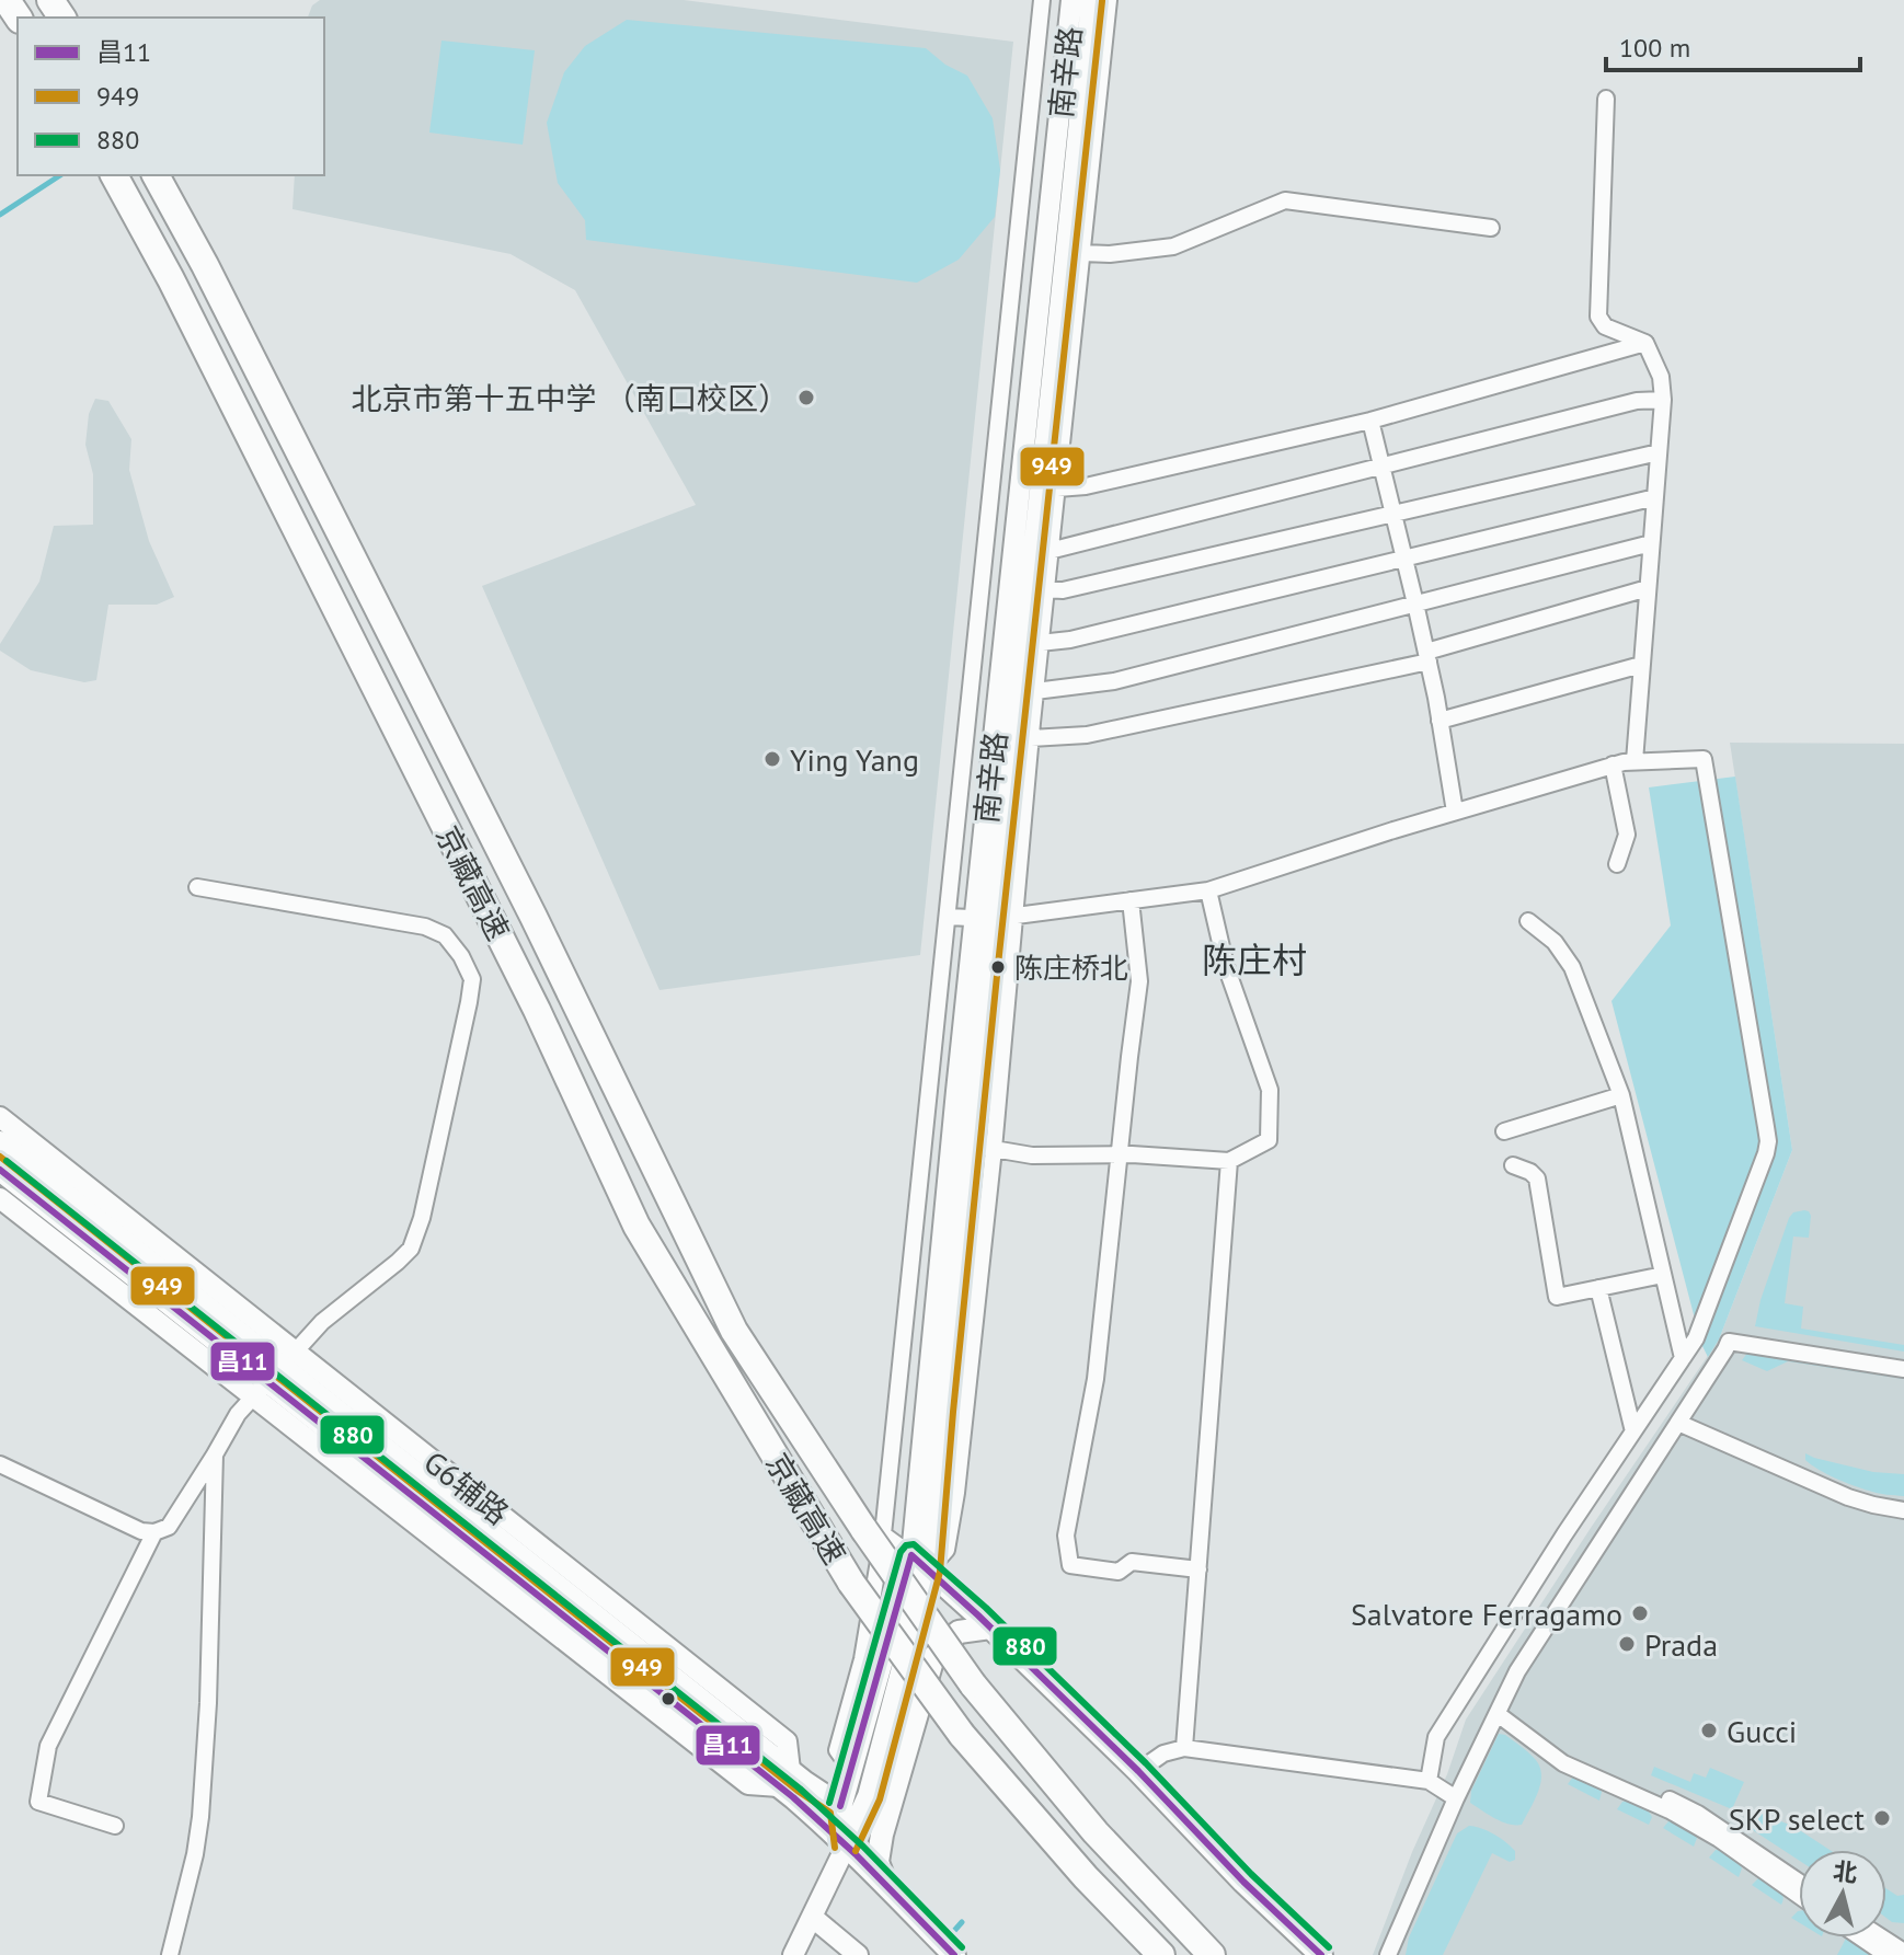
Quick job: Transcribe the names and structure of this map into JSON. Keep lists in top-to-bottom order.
{
  "streets": {
    "highway": ["京藏高速"],
    "main road": ["南辛路", "G6辅路"]
  },
  "districts": ["陈庄村"],
  "places": [
    "北京市第十五中学 （南口校区）",
    "Ying Yang",
    "陈庄桥北",
    "Salvatore Ferragamo",
    "Prada",
    "Gucci",
    "SKP select"
  ],
  "lines": ["transit line 949", "transit line 880", "transit line 昌11"],
  "legend": ["昌11", "949", "880"],
  "scale_bar": "100 m",
  "north": "top"
}
